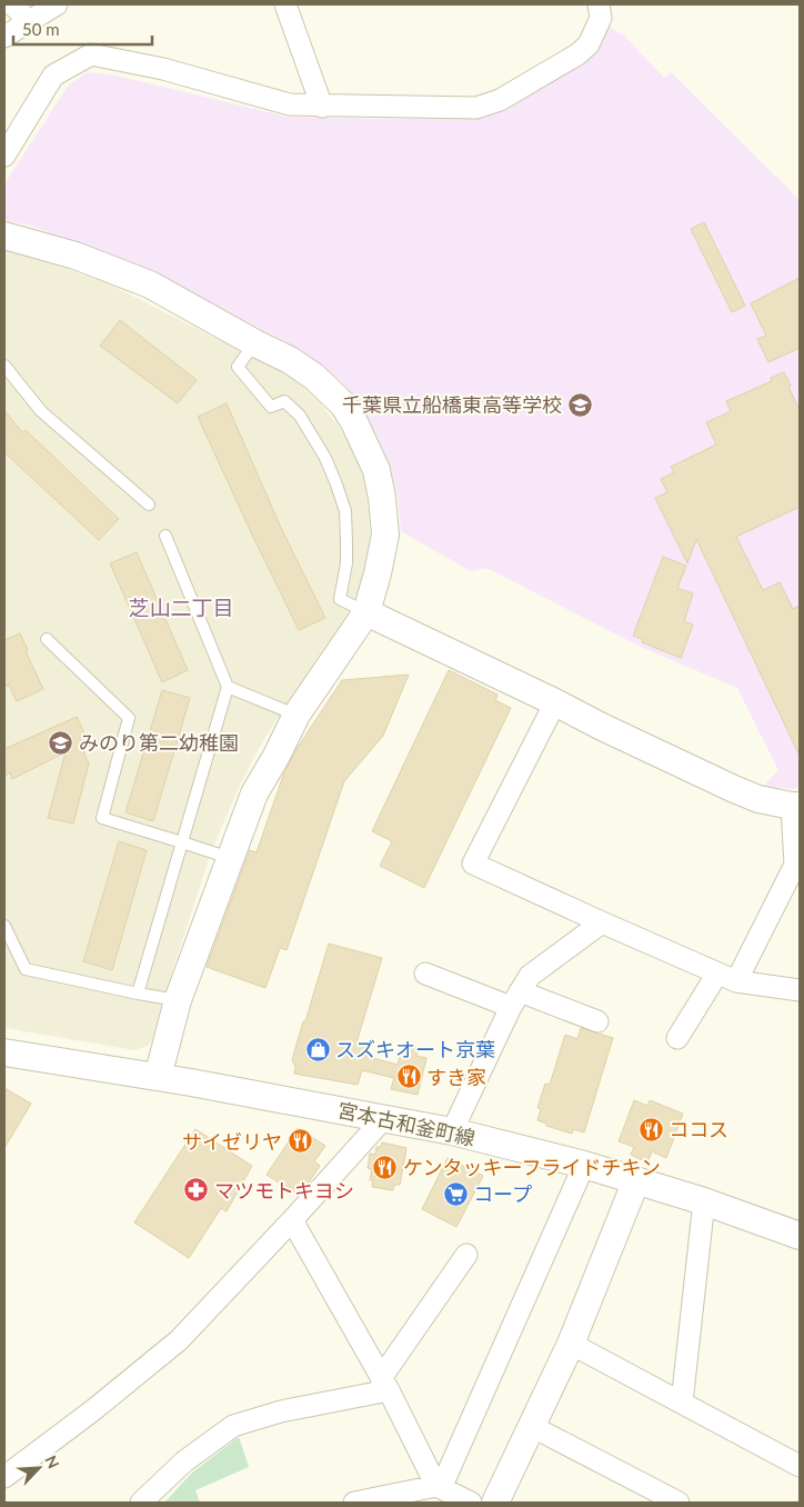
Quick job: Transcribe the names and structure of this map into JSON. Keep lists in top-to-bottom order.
{
  "streets": {
    "street": ["宮本古和釜町線"]
  },
  "districts": ["芝山二丁目"],
  "places": {
    "school or university": ["千葉県立船橋東高等学校", "みのり第二幼稚園"],
    "shop": ["スズキオート京葉"],
    "restaurant": [
      "すき家",
      "ココス",
      "サイゼリヤ",
      "ケンタッキーフライドチキン"
    ],
    "pharmacy": ["マツモトキヨシ"],
    "supermarket": ["コープ"]
  },
  "scale_bar": "50 m",
  "north": "top right"
}
